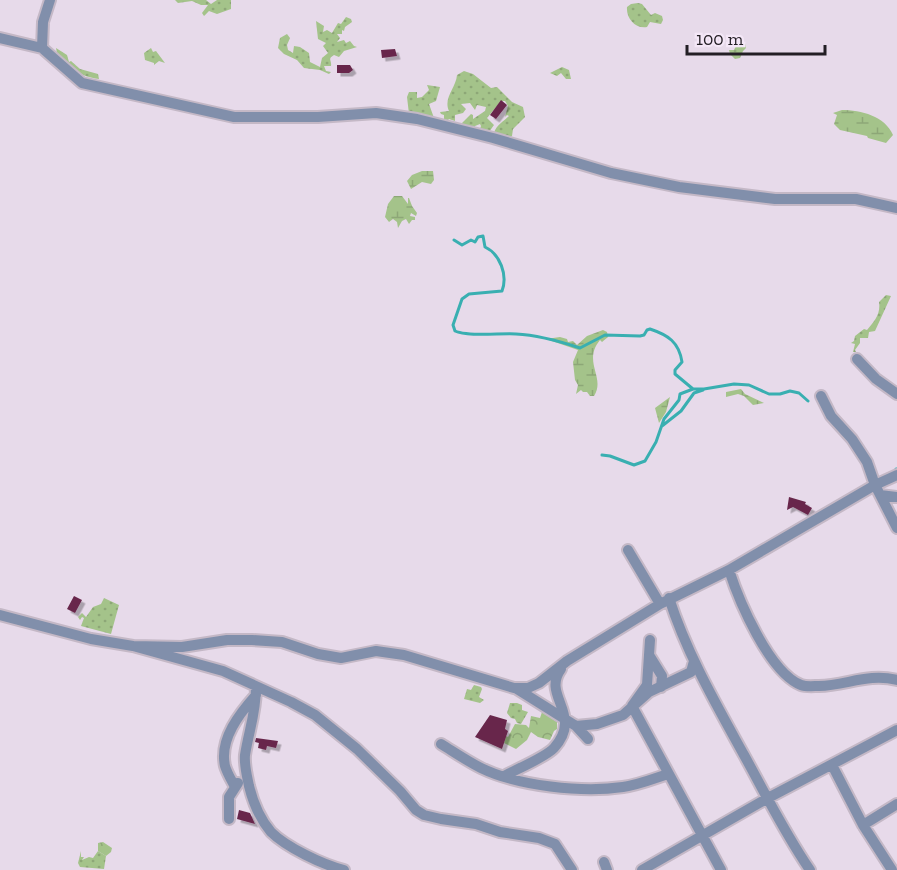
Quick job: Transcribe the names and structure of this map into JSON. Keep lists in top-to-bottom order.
{
  "scale_bar": "100 m"
}
